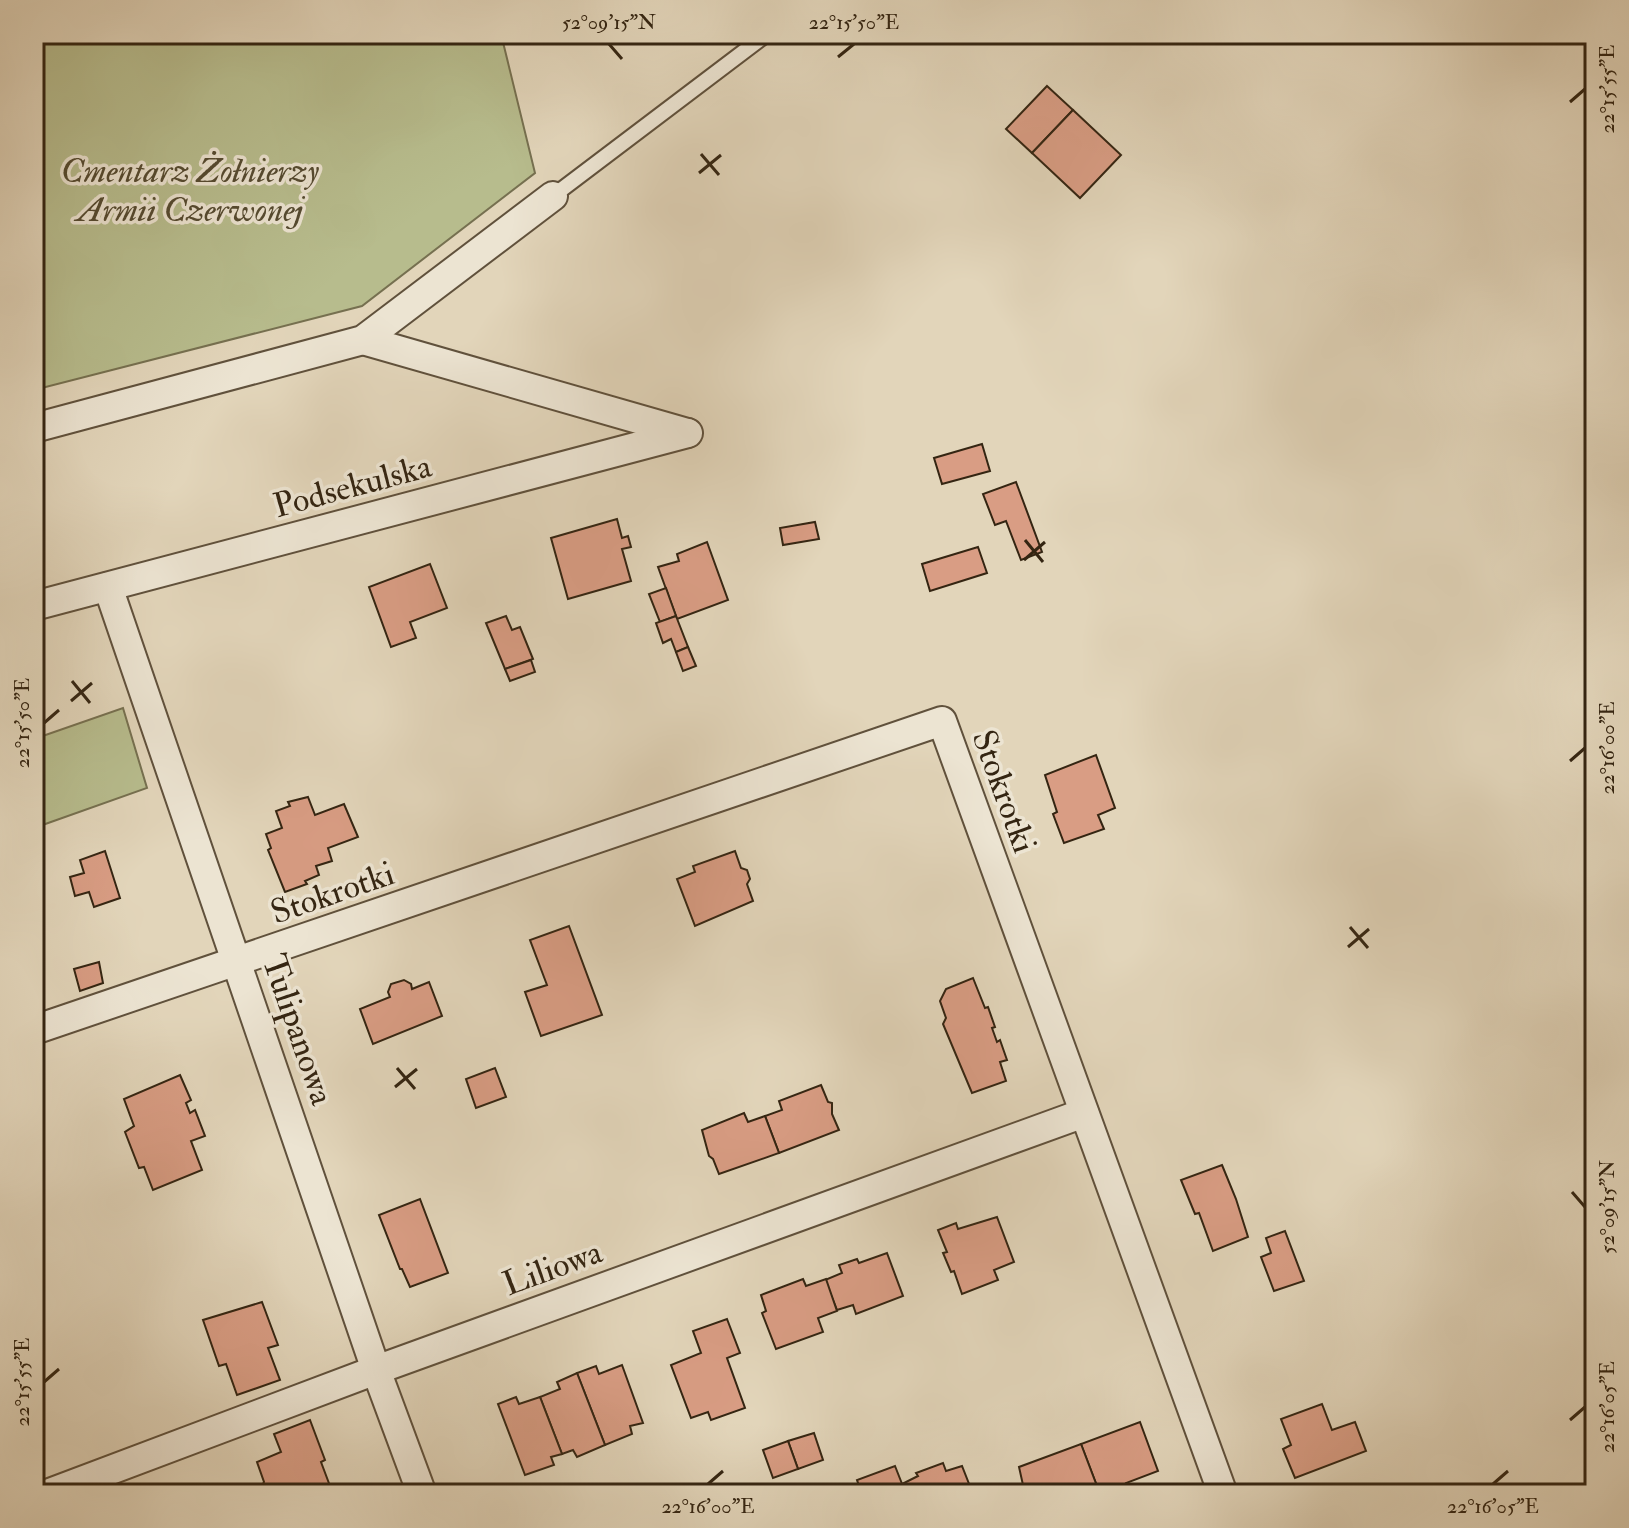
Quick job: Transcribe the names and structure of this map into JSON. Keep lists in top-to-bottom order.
{
  "streets": {
    "street": [
      "Podsekulska",
      "Stokrotki",
      "Tulipanowa",
      "Liliowa"
    ]
  },
  "crossings": [
    ["Podsekulska", "Tulipanowa"],
    ["Stokrotki", "Tulipanowa"],
    ["Stokrotki", "Liliowa"],
    ["Tulipanowa", "Liliowa"]
  ],
  "parks": ["Cmentarz Żołnierzy Armii Czerwonej"],
  "coordinates": [
    "52°09'15\"N",
    "22°15'50\"E",
    "22°15'55\"E",
    "22°16'00\"E",
    "22°16'05\"E"
  ]
}
